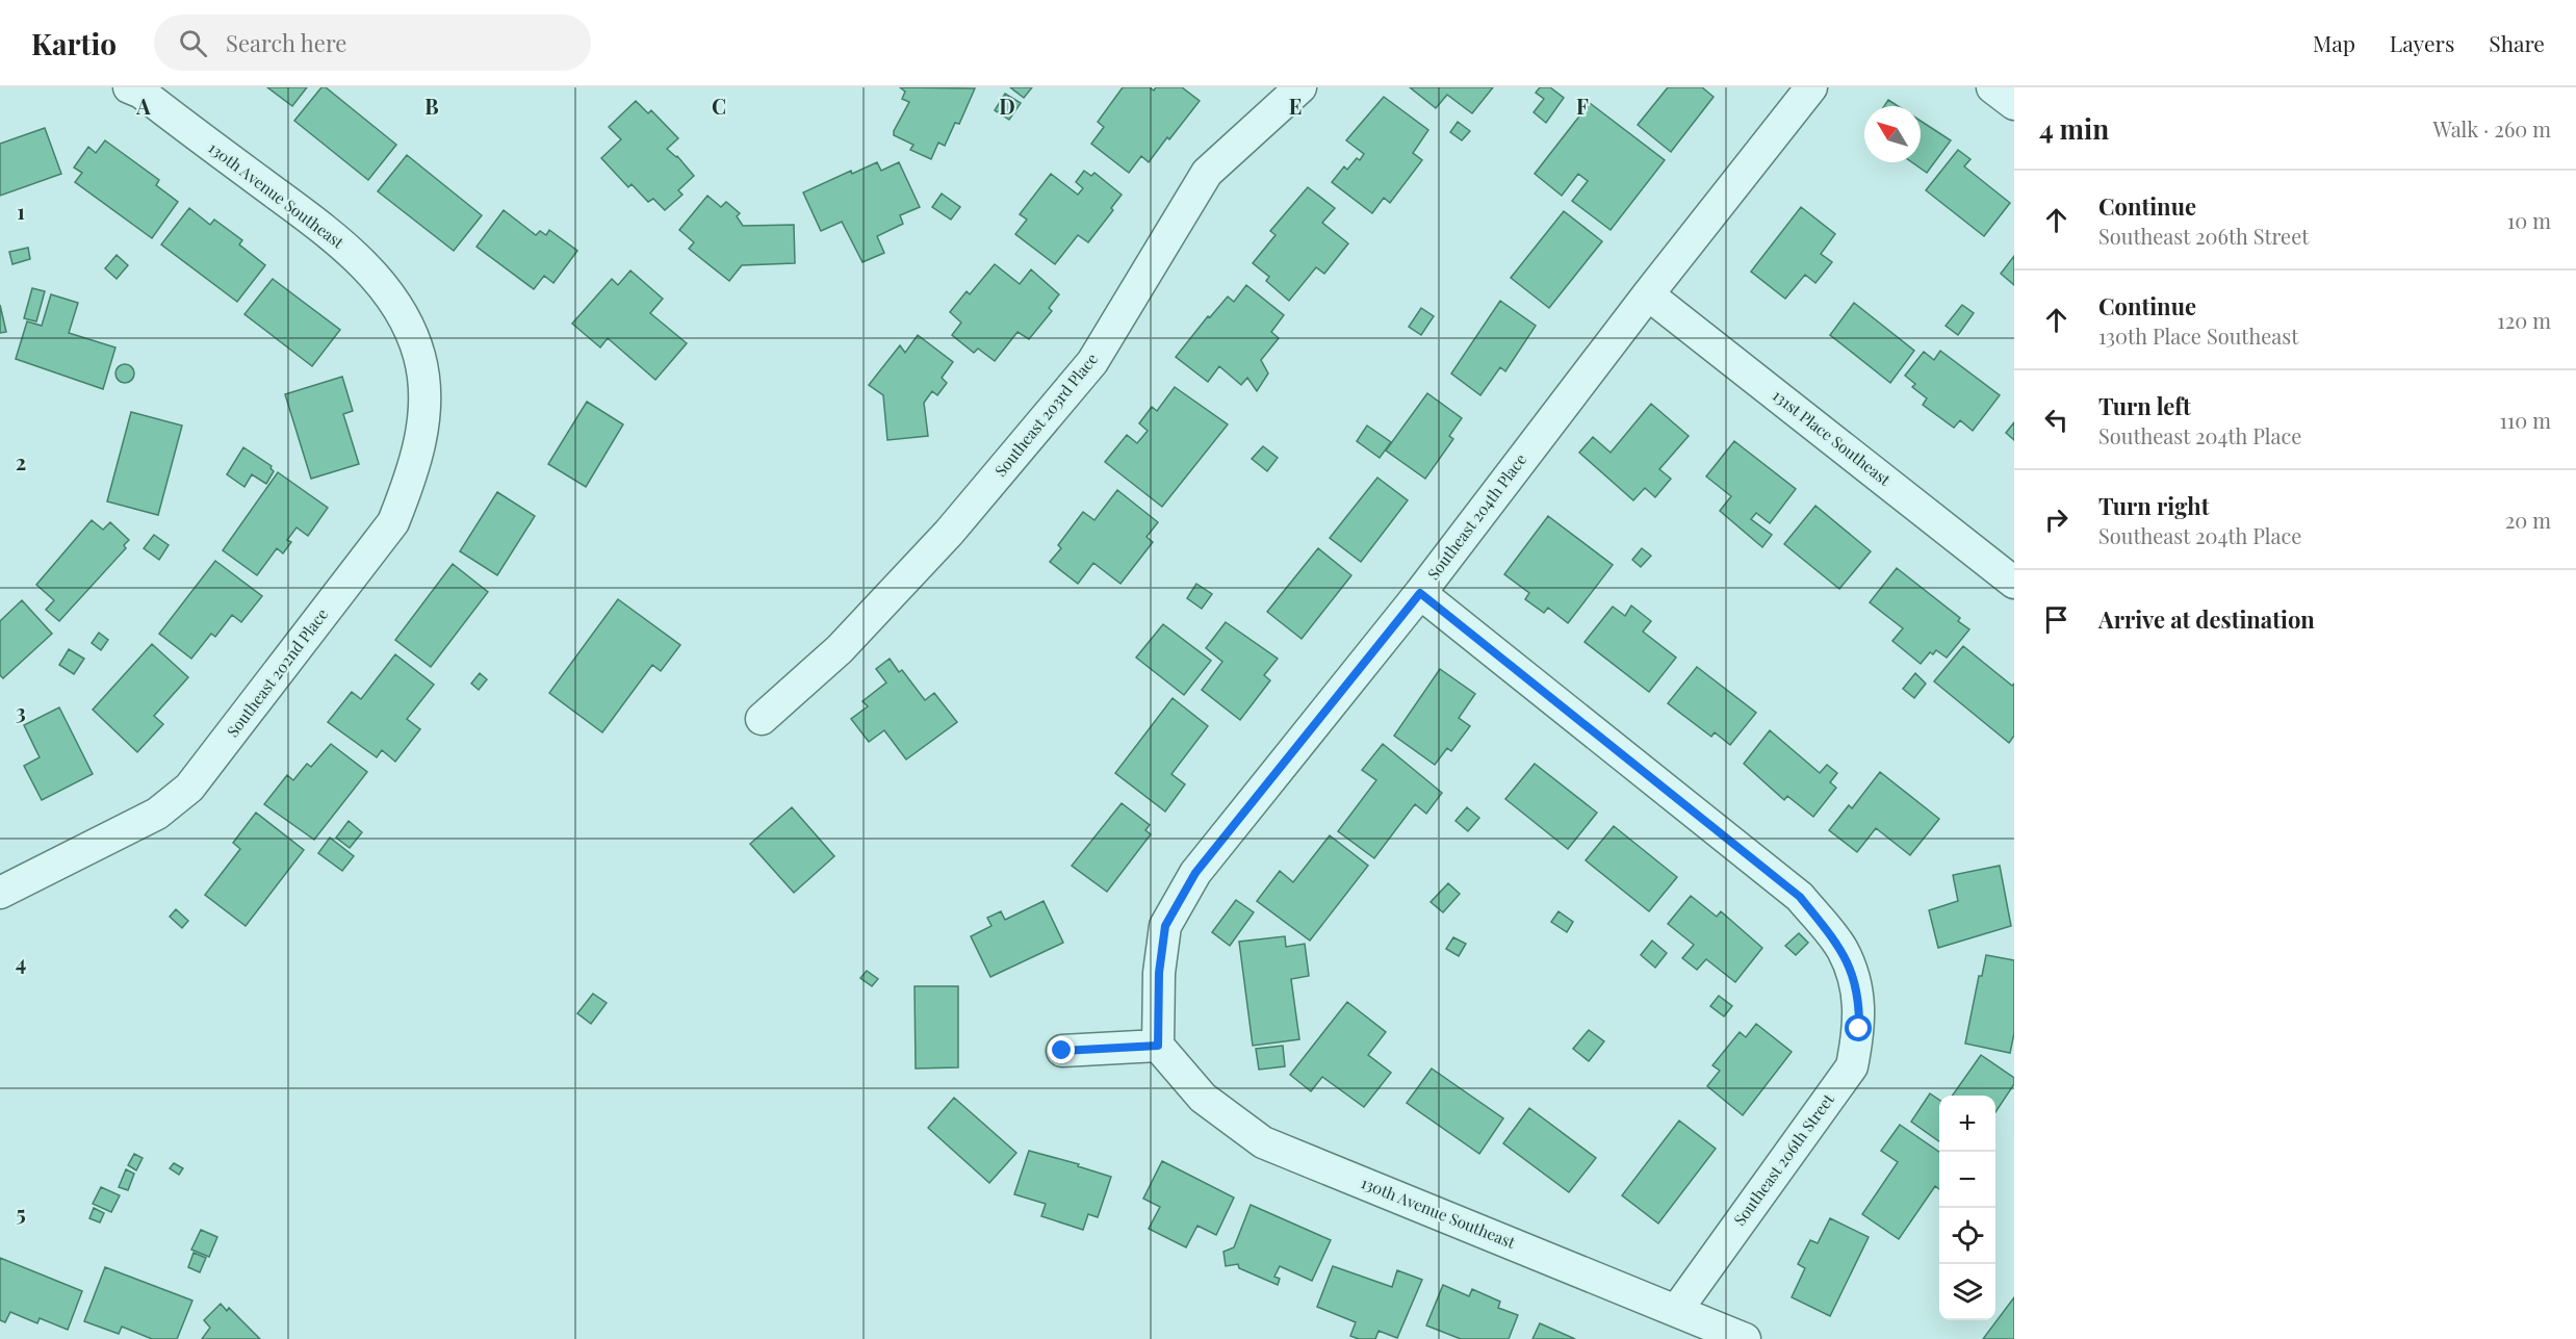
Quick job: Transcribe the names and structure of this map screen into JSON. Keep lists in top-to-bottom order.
{
  "streets": {
    "street": [
      "130th Avenue Southeast",
      "Southeast 203rd Place",
      "131st Place Southeast",
      "Southeast 204th Place",
      "Southeast 202nd Place",
      "Southeast 206th Street"
    ]
  },
  "crossings": [
    ["130th Avenue Southeast", "Southeast 204th Place"],
    ["130th Avenue Southeast", "Southeast 202nd Place"],
    ["130th Avenue Southeast", "Southeast 206th Street"],
    ["131st Place Southeast", "Southeast 204th Place"],
    ["Southeast 204th Place", "Southeast 206th Street"]
  ],
  "north": "top left",
  "page": {
    "header": "Kartio",
    "search": "Search here",
    "nav": ["Map", "Layers", "Share"],
    "heading": ["4 min", "Walk · 260 m"],
    "list": [
      ["Continue", "Southeast 206th Street", "10 m"],
      ["Continue", "130th Place Southeast", "120 m"],
      ["Turn left", "Southeast 204th Place", "110 m"],
      ["Turn right", "Southeast 204th Place", "20 m"],
      "Arrive at destination"
    ],
    "map_buttons": ["+", "−"]
  },
  "grid": {
    "columns": [
      "A",
      "B",
      "C",
      "D",
      "E",
      "F"
    ],
    "rows": [
      "1",
      "2",
      "3",
      "4",
      "5"
    ]
  }
}
